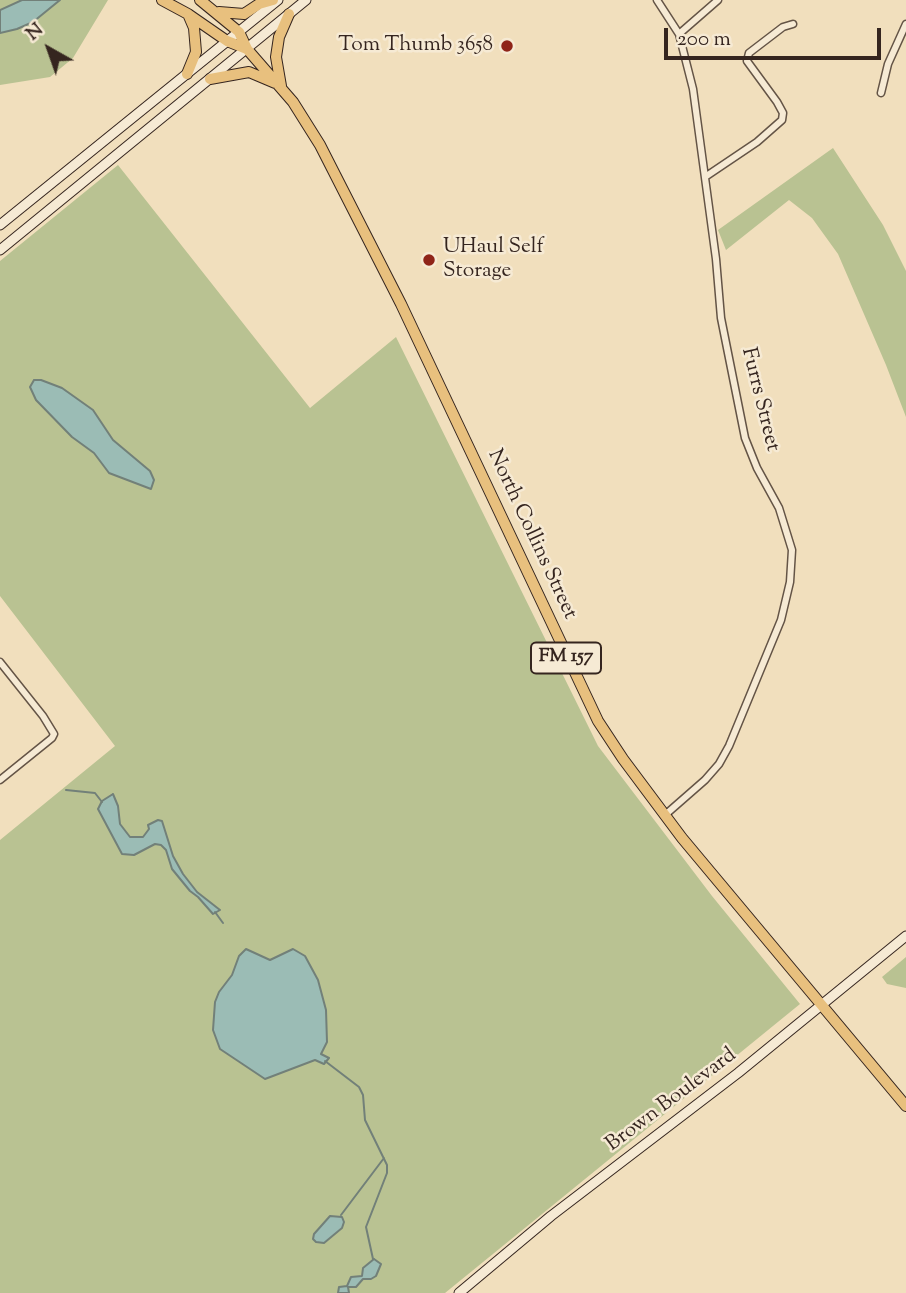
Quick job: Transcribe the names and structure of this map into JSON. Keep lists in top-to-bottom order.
{
  "streets": {
    "main road": ["North Collins Street", "FM 157", "Brown Boulevard"],
    "street": ["Furrs Street"]
  },
  "crossings": [
    ["Furrs Street", "North Collins Street"],
    ["North Collins Street", "Brown Boulevard"]
  ],
  "places": ["Tom Thumb 3658", "UHaul Self Storage"],
  "scale_bar": "200 m",
  "north": "top left"
}
